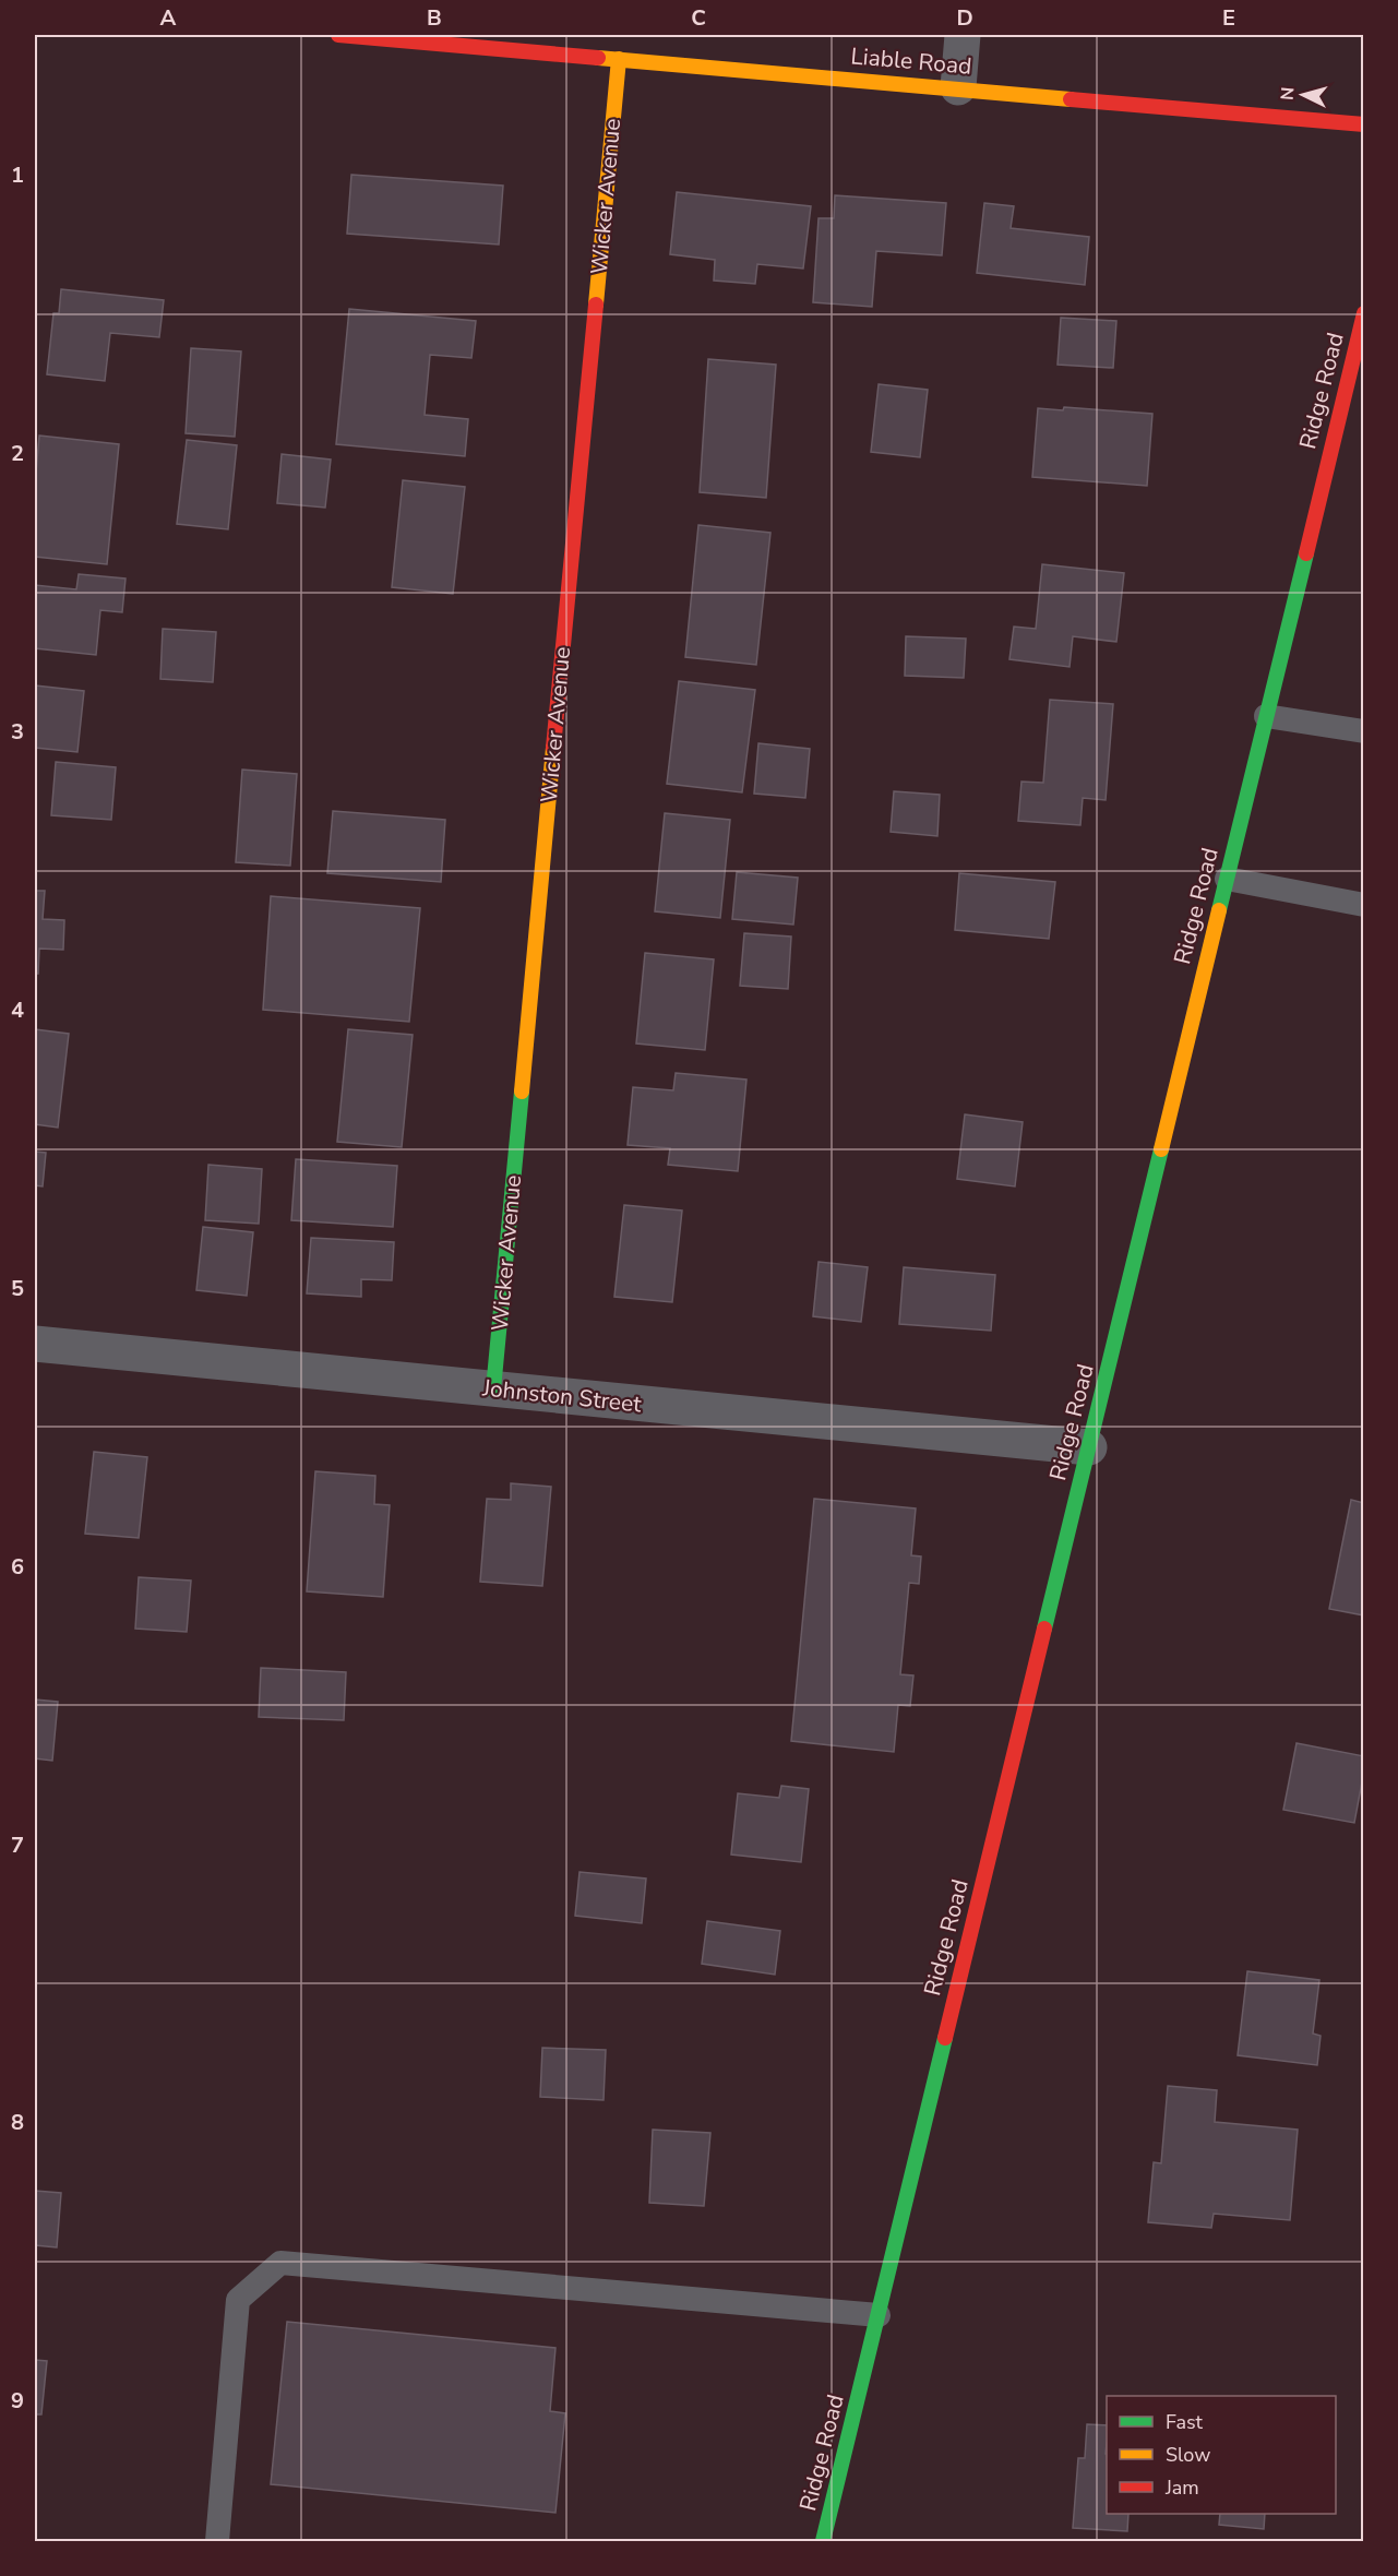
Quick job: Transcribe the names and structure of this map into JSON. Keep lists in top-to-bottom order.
{
  "streets": {
    "street": [
      "Liable Road",
      "Wicker Avenue",
      "Ridge Road",
      "Johnston Street"
    ]
  },
  "crossings": [
    ["Liable Road", "Wicker Avenue"],
    ["Wicker Avenue", "Johnston Street"],
    ["Ridge Road", "Johnston Street"]
  ],
  "legend": ["Fast", "Slow", "Jam"],
  "north": "left",
  "grid": {
    "columns": [
      "A",
      "B",
      "C",
      "D",
      "E"
    ],
    "rows": [
      "1",
      "2",
      "3",
      "4",
      "5",
      "6",
      "7",
      "8",
      "9"
    ]
  }
}
